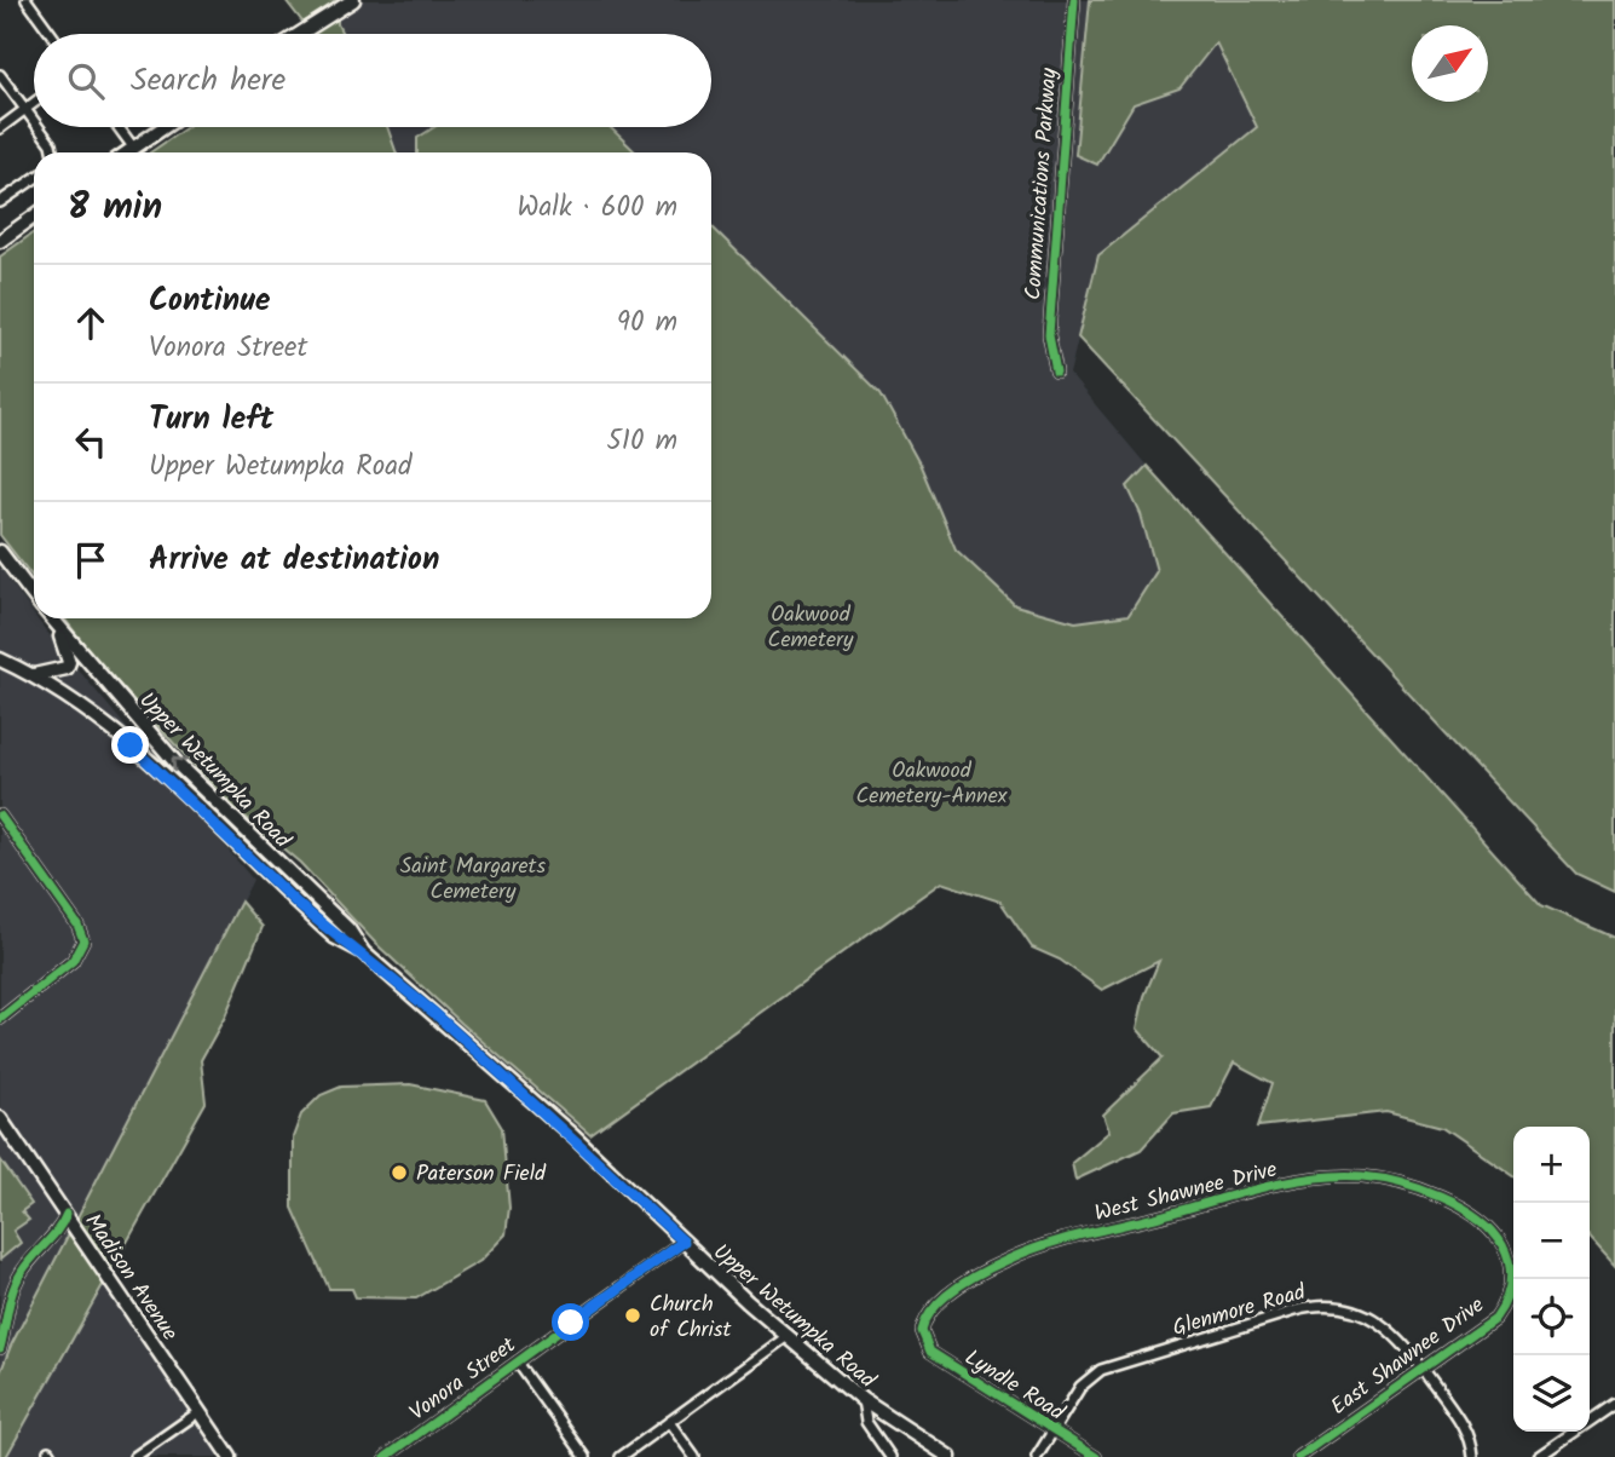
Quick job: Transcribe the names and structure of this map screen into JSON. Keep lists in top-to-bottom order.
{
  "streets": {
    "main road": ["Upper Wetumpka Road", "Madison Avenue"],
    "street": [
      "Communications Parkway",
      "West Shawnee Drive",
      "Glenmore Road",
      "East Shawnee Drive",
      "Vonora Street",
      "Lyndle Road"
    ]
  },
  "crossings": [
    ["Upper Wetumpka Road", "Vonora Street"],
    ["West Shawnee Drive", "East Shawnee Drive"],
    ["West Shawnee Drive", "Lyndle Road"],
    ["Glenmore Road", "East Shawnee Drive"],
    ["Glenmore Road", "Lyndle Road"]
  ],
  "parks": ["Oakwood Cemetery", "Oakwood Cemetery-Annex", "Saint Margarets Cemetery"],
  "places": ["Paterson Field", "Church of Christ"],
  "north": "top right",
  "page": {
    "search": "Search here",
    "heading": ["8 min", "Walk · 600 m"],
    "list": [
      ["Continue", "Vonora Street", "90 m"],
      ["Turn left", "Upper Wetumpka Road", "510 m"],
      "Arrive at destination"
    ],
    "map_buttons": ["+", "−"]
  }
}
